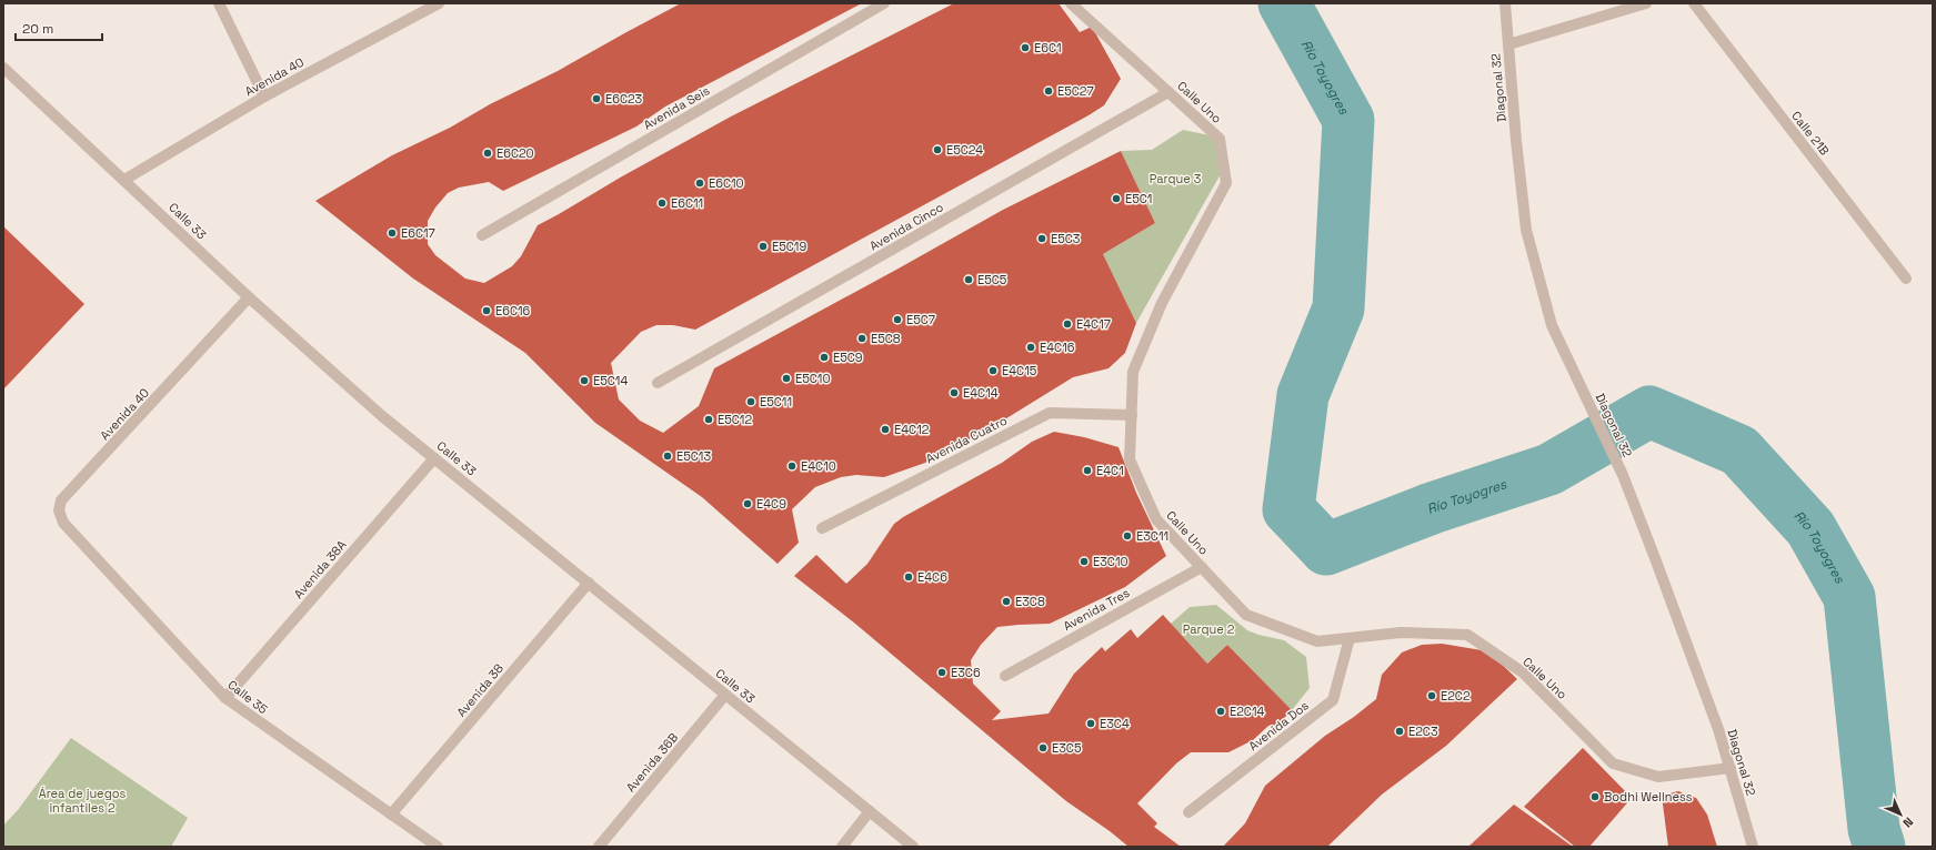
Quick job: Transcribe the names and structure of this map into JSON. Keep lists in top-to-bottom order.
{
  "streets": {
    "street": [
      "Avenida 40",
      "Diagonal 32",
      "Calle Uno",
      "Avenida Seis",
      "Calle 21B",
      "Calle 33",
      "Avenida Cinco",
      "Avenida Cuatro",
      "Avenida 38A",
      "Avenida Tres",
      "Avenida 38",
      "Calle 35",
      "Avenida Dos",
      "Avenida 36B"
    ]
  },
  "crossings": [
    ["Avenida 40", "Calle 33"],
    ["Avenida 40", "Calle 35"],
    ["Diagonal 32", "Calle Uno"],
    ["Calle Uno", "Avenida Cinco"],
    ["Calle Uno", "Avenida Cuatro"],
    ["Calle Uno", "Avenida Tres"],
    ["Calle Uno", "Avenida Dos"],
    ["Calle 33", "Avenida 38A"],
    ["Calle 33", "Avenida 38"],
    ["Calle 33", "Avenida 36B"],
    ["Avenida 38A", "Calle 35"],
    ["Avenida 38", "Calle 35"]
  ],
  "water": ["Río Toyogres"],
  "parks": ["Parque 3", "Parque 2", "Área de juegos infantiles 2"],
  "places": [
    "E6C1",
    "E5C27",
    "E6C23",
    "E5C24",
    "E6C20",
    "E6C10",
    "E5C1",
    "E6C11",
    "E6C17",
    "E5C3",
    "E5C19",
    "E5C5",
    "E6C16",
    "E5C7",
    "E4C17",
    "E5C8",
    "E4C16",
    "E5C9",
    "E4C15",
    "E5C10",
    "E5C14",
    "E4C14",
    "E5C11",
    "E5C12",
    "E4C12",
    "E5C13",
    "E4C10",
    "E4C1",
    "E4C9",
    "E3C11",
    "E3C10",
    "E4C6",
    "E3C8",
    "E3C6",
    "E2C2",
    "E2C14",
    "E3C4",
    "E2C3",
    "E3C5",
    "Bodhi Wellness"
  ],
  "scale_bar": "20 m",
  "north": "bottom right"
}
